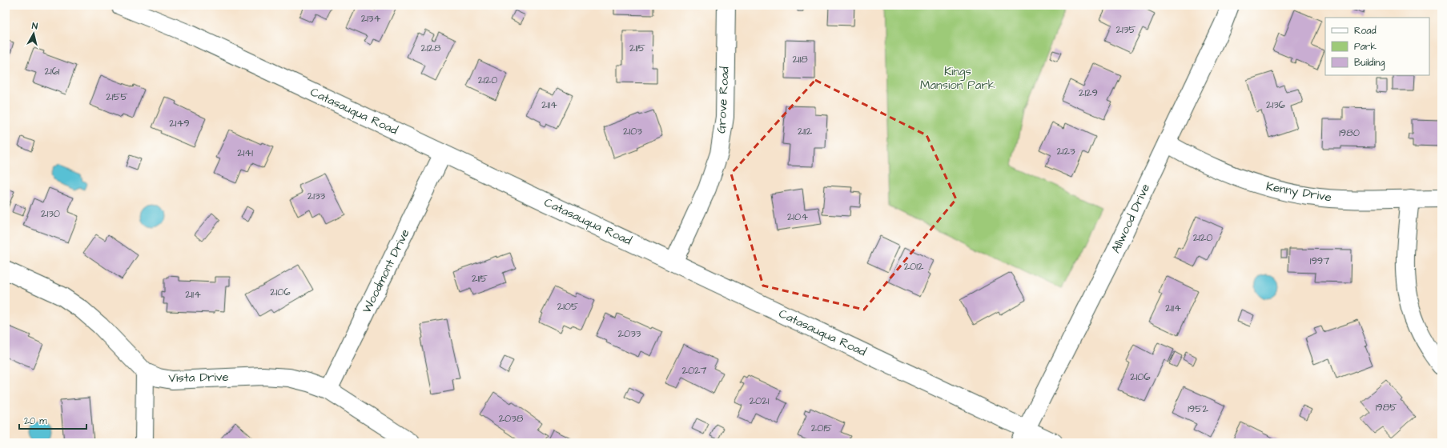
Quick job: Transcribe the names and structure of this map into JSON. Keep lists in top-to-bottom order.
{
  "streets": {
    "street": [
      "Grove Road",
      "Catasauqua Road",
      "Kenny Drive",
      "Allwood Drive",
      "Woodmont Drive",
      "Vista Drive"
    ]
  },
  "crossings": [
    ["Grove Road", "Catasauqua Road"],
    ["Catasauqua Road", "Allwood Drive"],
    ["Catasauqua Road", "Woodmont Drive"],
    ["Kenny Drive", "Allwood Drive"],
    ["Woodmont Drive", "Vista Drive"]
  ],
  "parks": ["Kings Mansion Park"],
  "house_numbers": [
    "2134",
    "2135",
    "2128",
    "2115",
    "2118",
    "2161",
    "2120",
    "2129",
    "2155",
    "2114",
    "2136",
    "2149",
    "2103",
    "2112",
    "1980",
    "2123",
    "2141",
    "2133",
    "2130",
    "2104",
    "2120",
    "1997",
    "2012",
    "2115",
    "2106",
    "2114",
    "2105",
    "2114",
    "2033",
    "2027",
    "2106",
    "2021",
    "1985",
    "1952",
    "2038",
    "2015"
  ],
  "legend": ["Road", "Park", "Building"],
  "scale_bar": "20 m",
  "north": "top"
}
